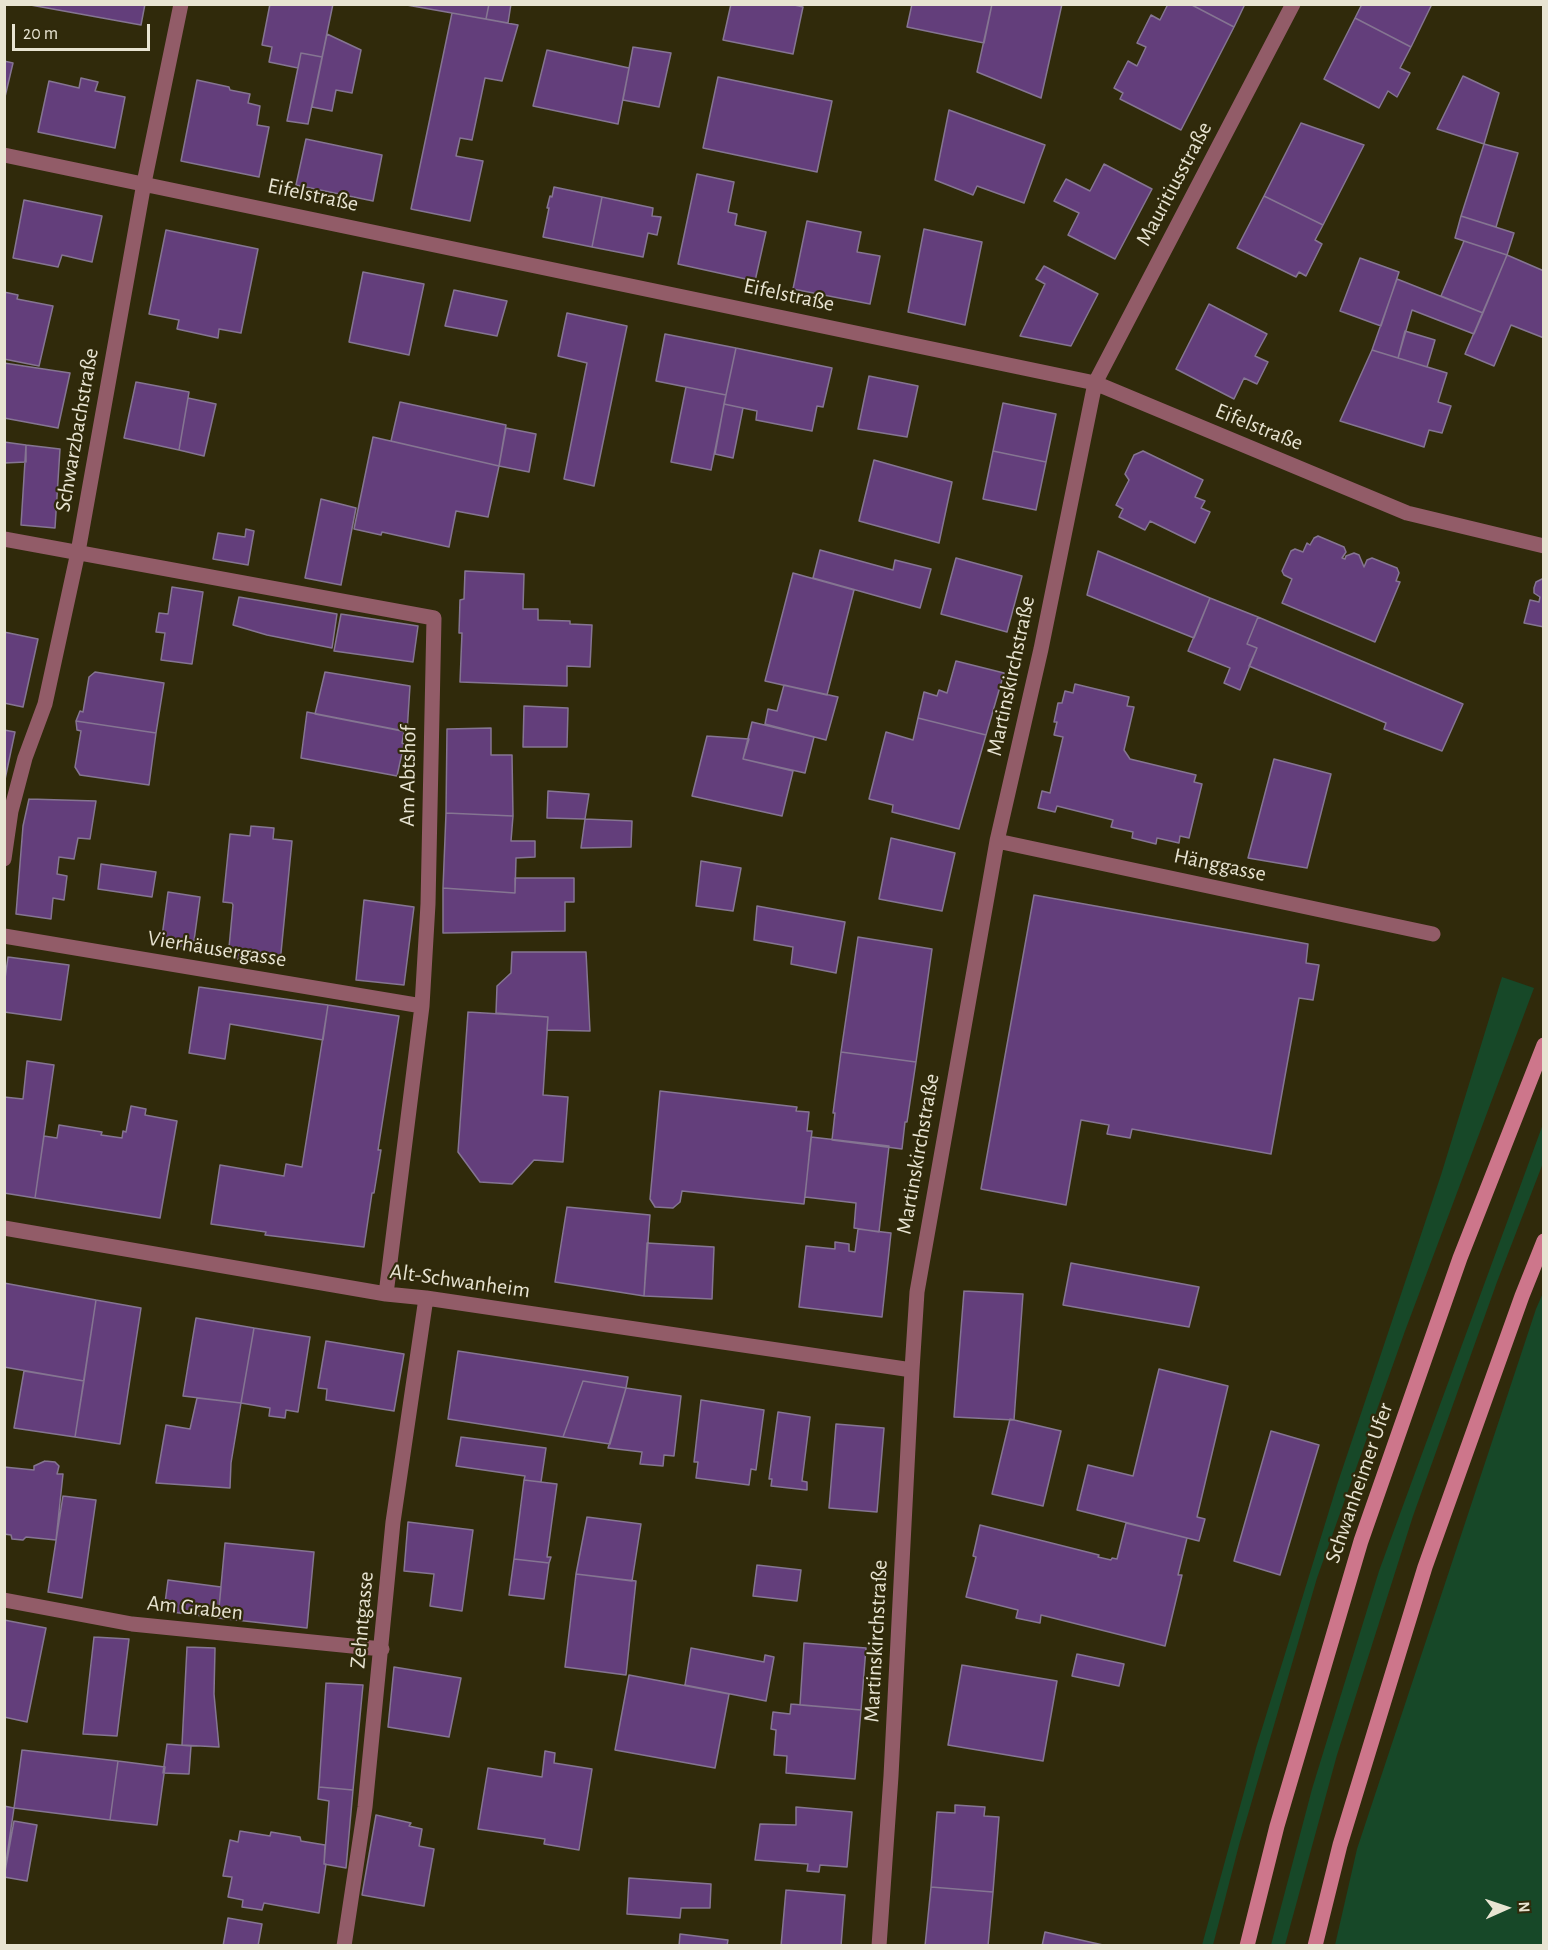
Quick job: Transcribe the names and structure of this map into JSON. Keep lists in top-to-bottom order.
{
  "streets": {
    "main road": ["Schwanheimer Ufer"],
    "street": [
      "Mauritiusstraße",
      "Eifelstraße",
      "Schwarzbachstraße",
      "Martinskirchstraße",
      "Am Abtshof",
      "Hänggasse",
      "Vierhäusergasse",
      "Alt-Schwanheim",
      "Am Graben",
      "Zehntgasse"
    ]
  },
  "crossings": [
    ["Mauritiusstraße", "Eifelstraße"],
    ["Mauritiusstraße", "Martinskirchstraße"],
    ["Eifelstraße", "Schwarzbachstraße"],
    ["Eifelstraße", "Martinskirchstraße"],
    ["Schwarzbachstraße", "Am Abtshof"],
    ["Martinskirchstraße", "Hänggasse"],
    ["Martinskirchstraße", "Alt-Schwanheim"],
    ["Am Abtshof", "Vierhäusergasse"],
    ["Am Abtshof", "Alt-Schwanheim"],
    ["Alt-Schwanheim", "Zehntgasse"],
    ["Am Graben", "Zehntgasse"]
  ],
  "scale_bar": "20 m",
  "north": "right"
}
